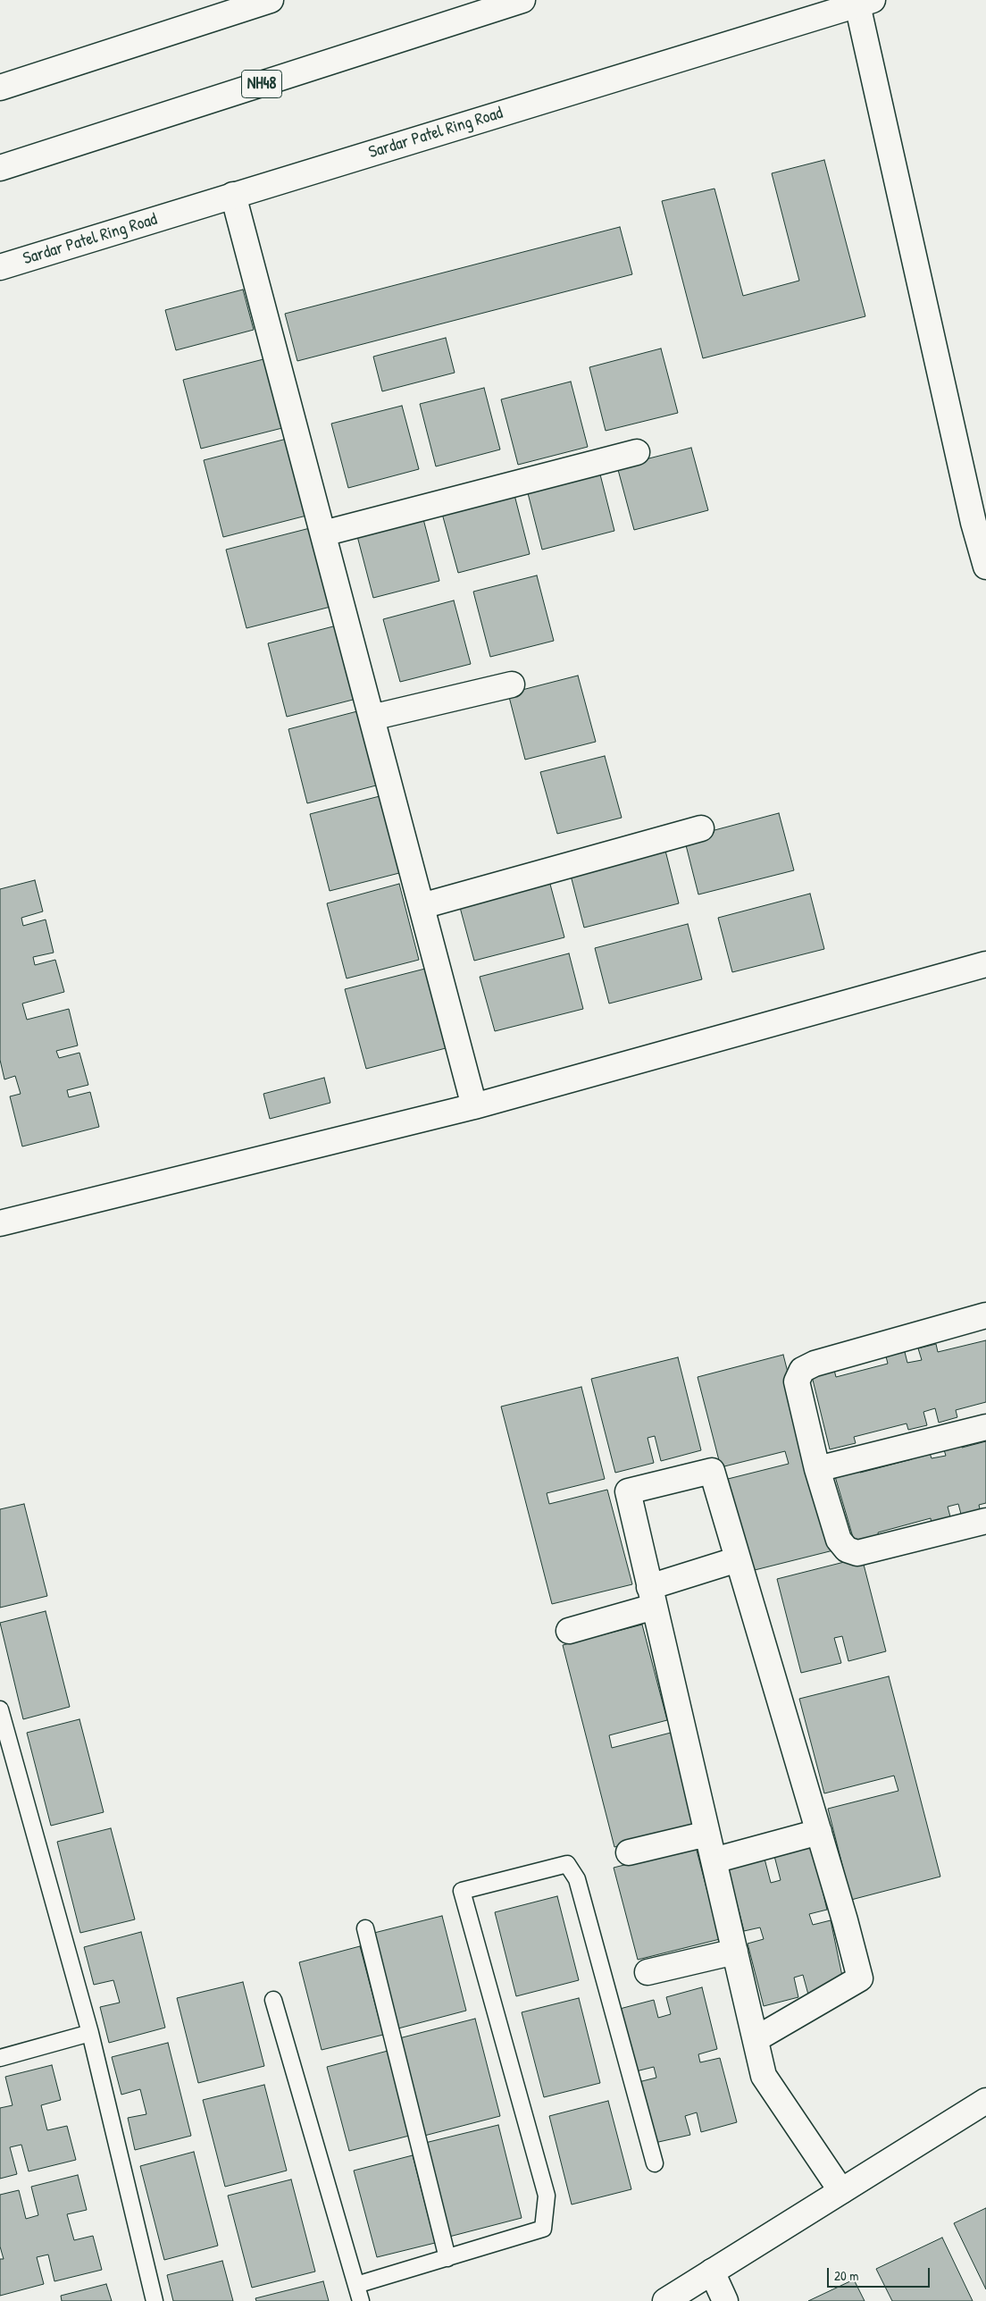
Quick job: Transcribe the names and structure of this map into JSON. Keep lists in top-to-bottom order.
{
  "streets": {
    "main road": ["NH48", "Sardar Patel Ring Road"]
  },
  "scale_bar": "20 m"
}
